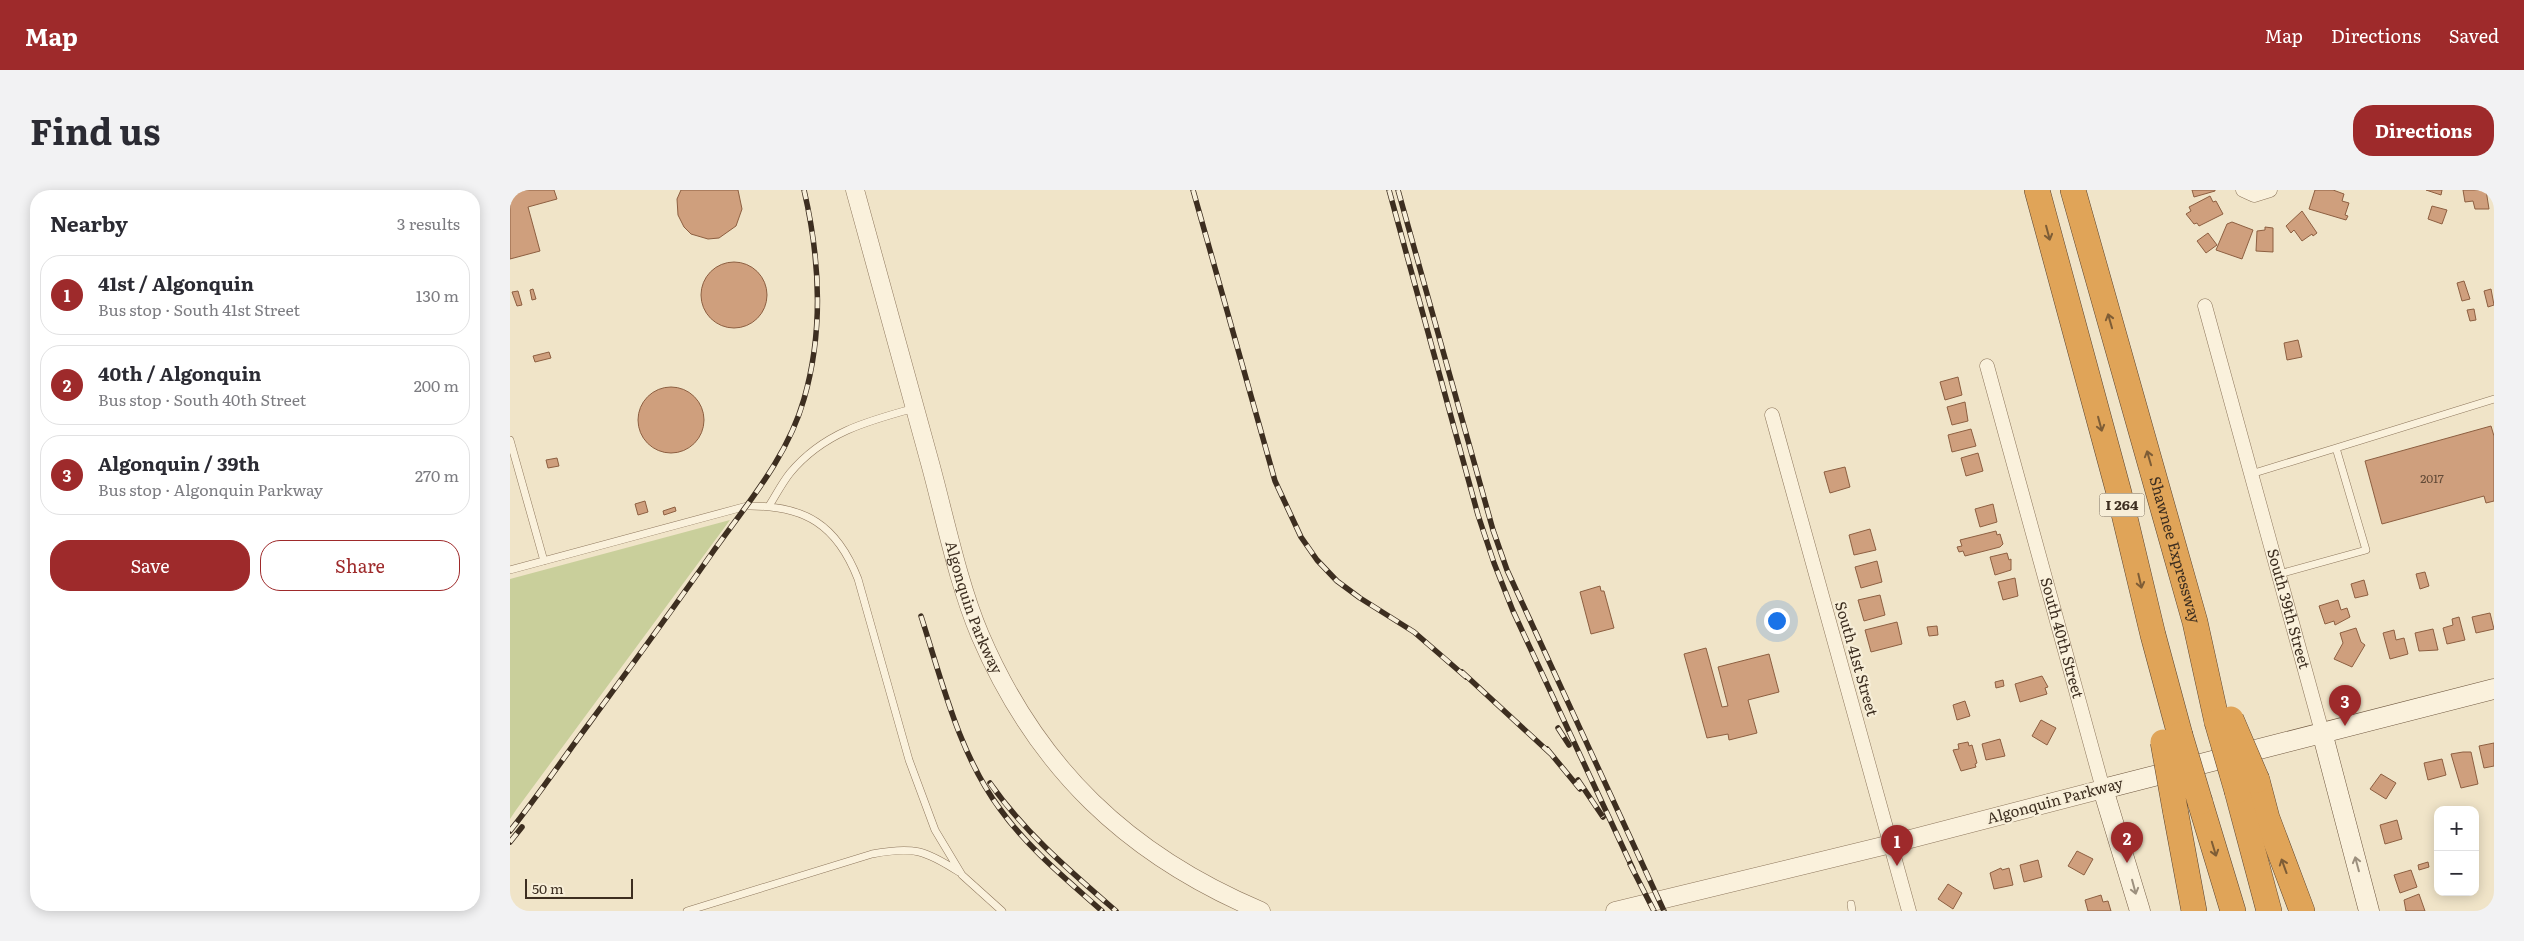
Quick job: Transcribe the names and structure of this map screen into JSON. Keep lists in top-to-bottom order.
{
  "streets": {
    "highway": ["I 264", "Shawnee Expressway"],
    "main road": ["Algonquin Parkway", "South 39th Street", "South 40th Street"],
    "street": ["South 41st Street"]
  },
  "crossings": [
    ["Algonquin Parkway", "South 39th Street"],
    ["Algonquin Parkway", "South 40th Street"],
    ["Algonquin Parkway", "South 41st Street"]
  ],
  "house_numbers": ["2017"],
  "scale_bar": "50 m",
  "page": {
    "header": "Map",
    "nav": ["Map", "Directions", "Saved"],
    "title": "Find us",
    "buttons": [
      "Directions",
      ["Save", "Share"]
    ],
    "heading": ["Nearby", "3 results"],
    "list": [
      {
        "mark": "1",
        "name": "41st / Algonquin",
        "note": "Bus stop · South 41st Street",
        "value": "130 m"
      },
      {
        "mark": "2",
        "name": "40th / Algonquin",
        "note": "Bus stop · South 40th Street",
        "value": "200 m"
      },
      {
        "mark": "3",
        "name": "Algonquin / 39th",
        "note": "Bus stop · Algonquin Parkway",
        "value": "270 m"
      }
    ],
    "pins": ["3", "2", "1"],
    "map_buttons": ["+", "−"],
    "scale": "50 m"
  }
}
